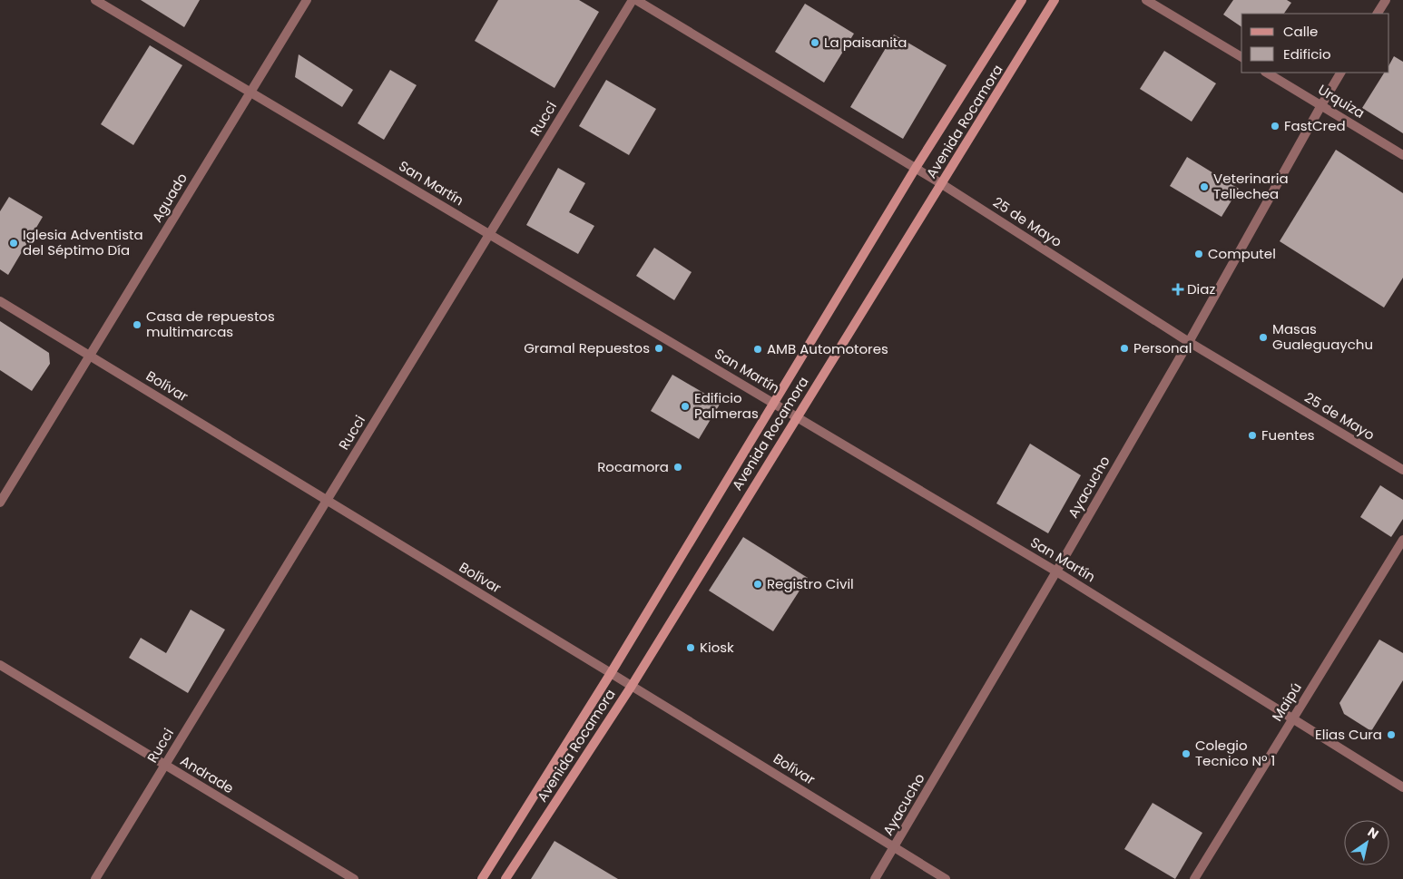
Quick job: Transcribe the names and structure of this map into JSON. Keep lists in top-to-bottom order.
{
  "streets": {
    "main road": ["Avenida Rocamora"],
    "street": [
      "Urquiza",
      "Rucci",
      "San Martín",
      "Aguado",
      "25 de Mayo",
      "Bolívar",
      "Ayacucho",
      "Maipú",
      "Andrade"
    ]
  },
  "crossings": [
    ["Urquiza", "Ayacucho"],
    ["Rucci", "San Martín"],
    ["Rucci", "Bolívar"],
    ["Rucci", "Andrade"],
    ["Avenida Rocamora", "San Martín"],
    ["Avenida Rocamora", "25 de Mayo"],
    ["Avenida Rocamora", "Bolívar"],
    ["San Martín", "Aguado"],
    ["San Martín", "Ayacucho"],
    ["San Martín", "Maipú"],
    ["Aguado", "Bolívar"],
    ["25 de Mayo", "Ayacucho"],
    ["Bolívar", "Ayacucho"]
  ],
  "places": {
    "other": [
      "La paisanita",
      "FastCred",
      "Veterinaria Tellechea",
      "Iglesia Adventista del Séptimo Día",
      "Computel",
      "Casa de repuestos multimarcas",
      "Masas Gualeguaychu",
      "Gramal Repuestos",
      "Personal",
      "AMB Automotores",
      "Edificio Palmeras",
      "Fuentes",
      "Rocamora",
      "Registro Civil",
      "Kiosk",
      "Elias Cura",
      "Colegio Tecnico Nº 1"
    ],
    "health": ["Diaz"]
  },
  "legend": ["Calle", "Edificio"],
  "north": "top right"
}
